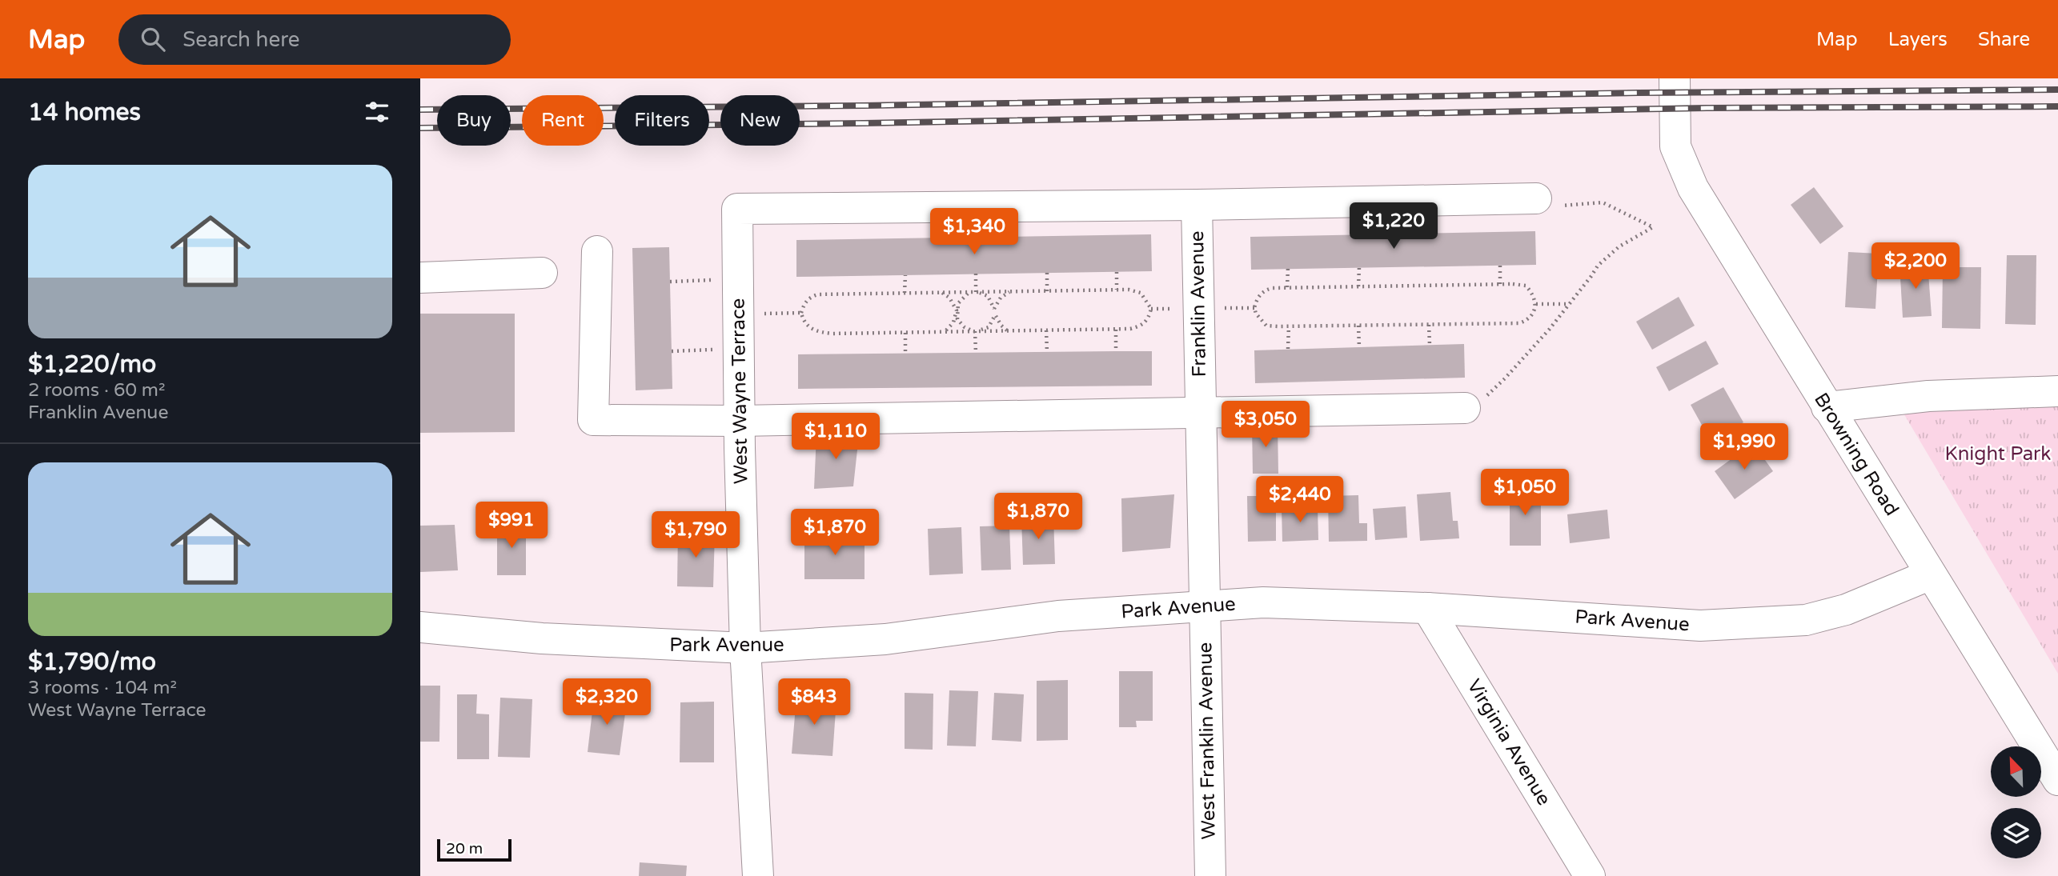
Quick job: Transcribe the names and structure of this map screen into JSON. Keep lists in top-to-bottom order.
{
  "streets": {
    "street": [
      "Franklin Avenue",
      "West Wayne Terrace",
      "Browning Road",
      "Park Avenue",
      "West Franklin Avenue",
      "Virginia Avenue"
    ]
  },
  "crossings": [
    ["Franklin Avenue", "West Wayne Terrace"],
    ["Franklin Avenue", "Park Avenue"],
    ["Franklin Avenue", "West Franklin Avenue"],
    ["West Wayne Terrace", "Park Avenue"],
    ["Browning Road", "Park Avenue"],
    ["Park Avenue", "West Franklin Avenue"],
    ["Park Avenue", "Virginia Avenue"]
  ],
  "parks": ["Knight Park"],
  "scale_bar": "20 m",
  "north": "top left",
  "page": {
    "header": "Map",
    "search": "Search here",
    "nav": ["Map", "Layers", "Share"],
    "heading": "14 homes",
    "chip": [
      "Buy",
      "Rent",
      "Filters",
      "New"
    ],
    "list": [
      {
        "name": "$1,220/mo",
        "note": "2 rooms · 60 m² · Franklin Avenue"
      },
      {
        "name": "$1,790/mo",
        "note": "3 rooms · 104 m² · West Wayne Terrace"
      }
    ],
    "price": [
      "$1,220",
      "$1,340",
      "$2,200",
      "$3,050",
      "$1,110",
      "$1,990",
      "$1,050",
      "$2,440",
      "$1,870",
      "$991",
      "$1,870",
      "$1,790",
      "$2,320",
      "$843"
    ],
    "scale": "20 m"
  }
}
